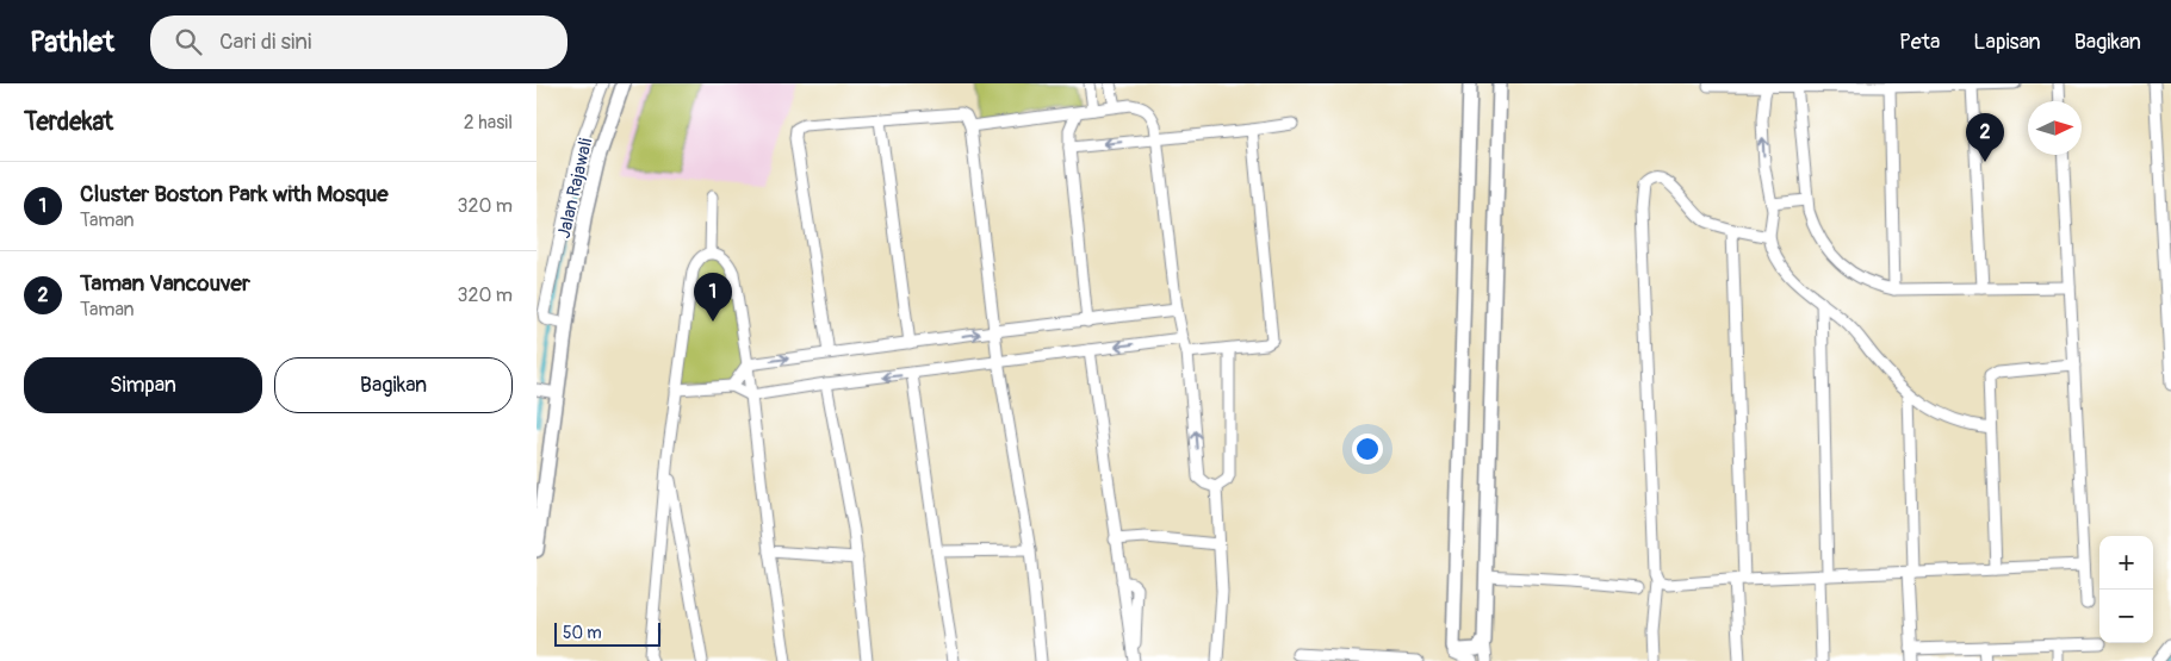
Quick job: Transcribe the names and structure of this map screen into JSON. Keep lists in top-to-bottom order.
{
  "streets": {
    "street": ["Jalan Rajawali"]
  },
  "scale_bar": "50 m",
  "north": "right",
  "page": {
    "header": "Pathlet",
    "search": "Cari di sini",
    "nav": ["Peta", "Lapisan", "Bagikan"],
    "heading": ["Terdekat", "2 hasil"],
    "pins": ["2", "1"],
    "list": [
      {
        "mark": "1",
        "name": "Cluster Boston Park with Mosque",
        "note": "Taman",
        "value": "320 m"
      },
      {
        "mark": "2",
        "name": "Taman Vancouver",
        "note": "Taman",
        "value": "320 m"
      }
    ],
    "buttons": ["Simpan", "Bagikan"],
    "map_buttons": ["+", "−"],
    "scale": "50 m"
  }
}
